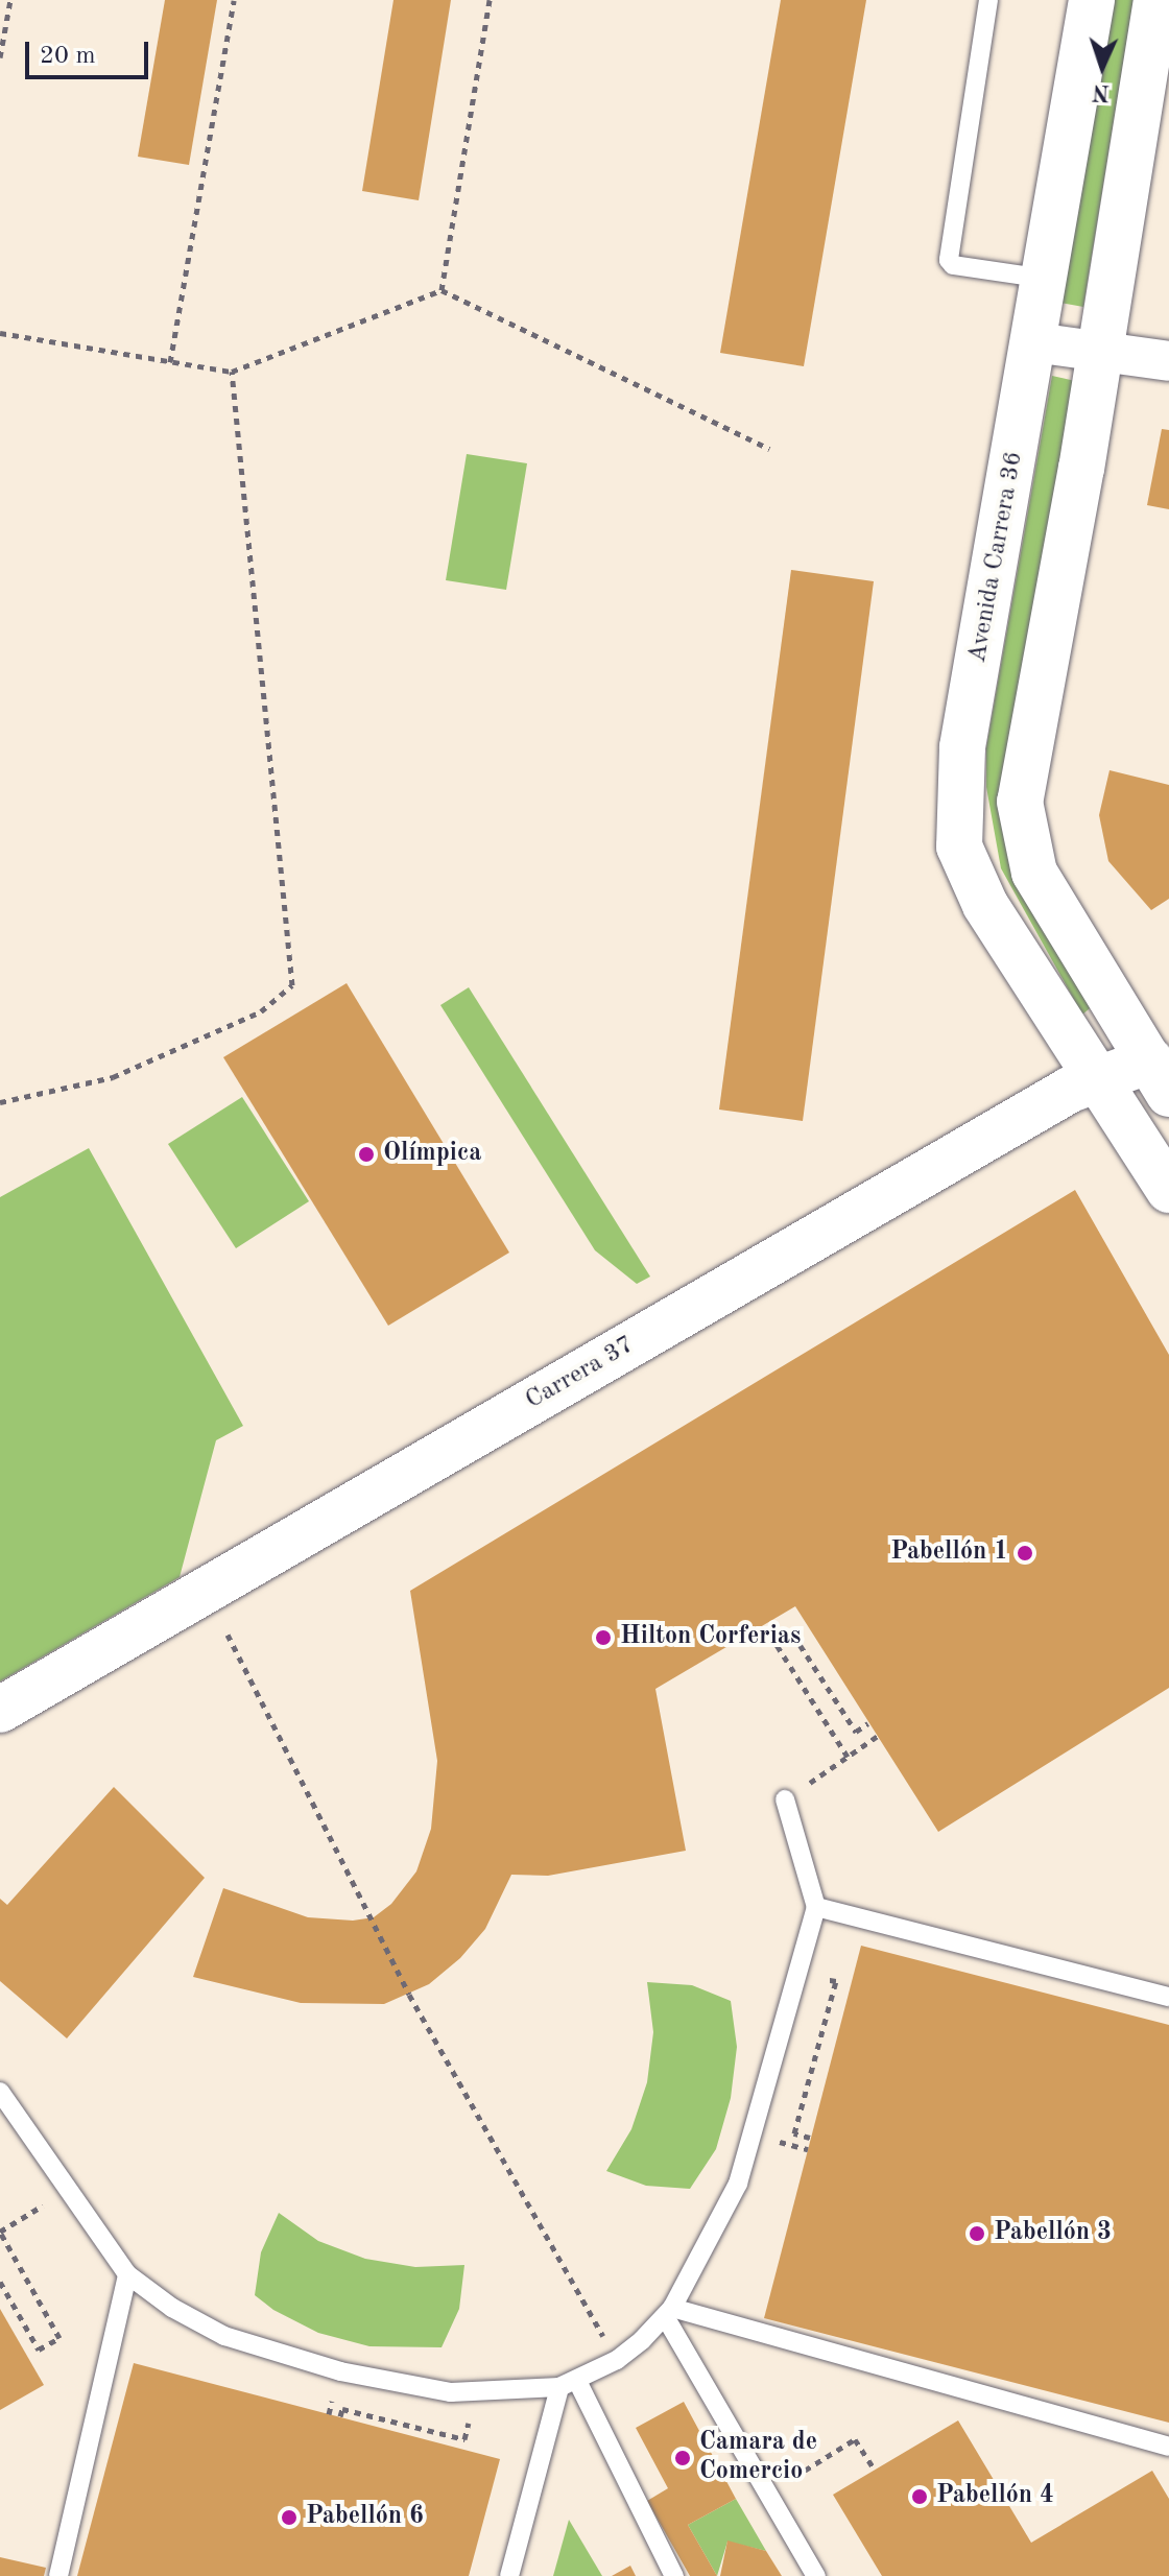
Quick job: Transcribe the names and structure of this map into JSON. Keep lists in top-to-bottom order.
{
  "streets": {
    "main road": ["Avenida Carrera 36", "Carrera 37"]
  },
  "crossings": [
    ["Avenida Carrera 36", "Carrera 37"]
  ],
  "places": [
    "Olímpica",
    "Pabellón 1",
    "Hilton Corferias",
    "Pabellón 3",
    "Camara de Comercio",
    "Pabellón 4",
    "Pabellón 6"
  ],
  "scale_bar": "20 m",
  "north": "bottom"
}
